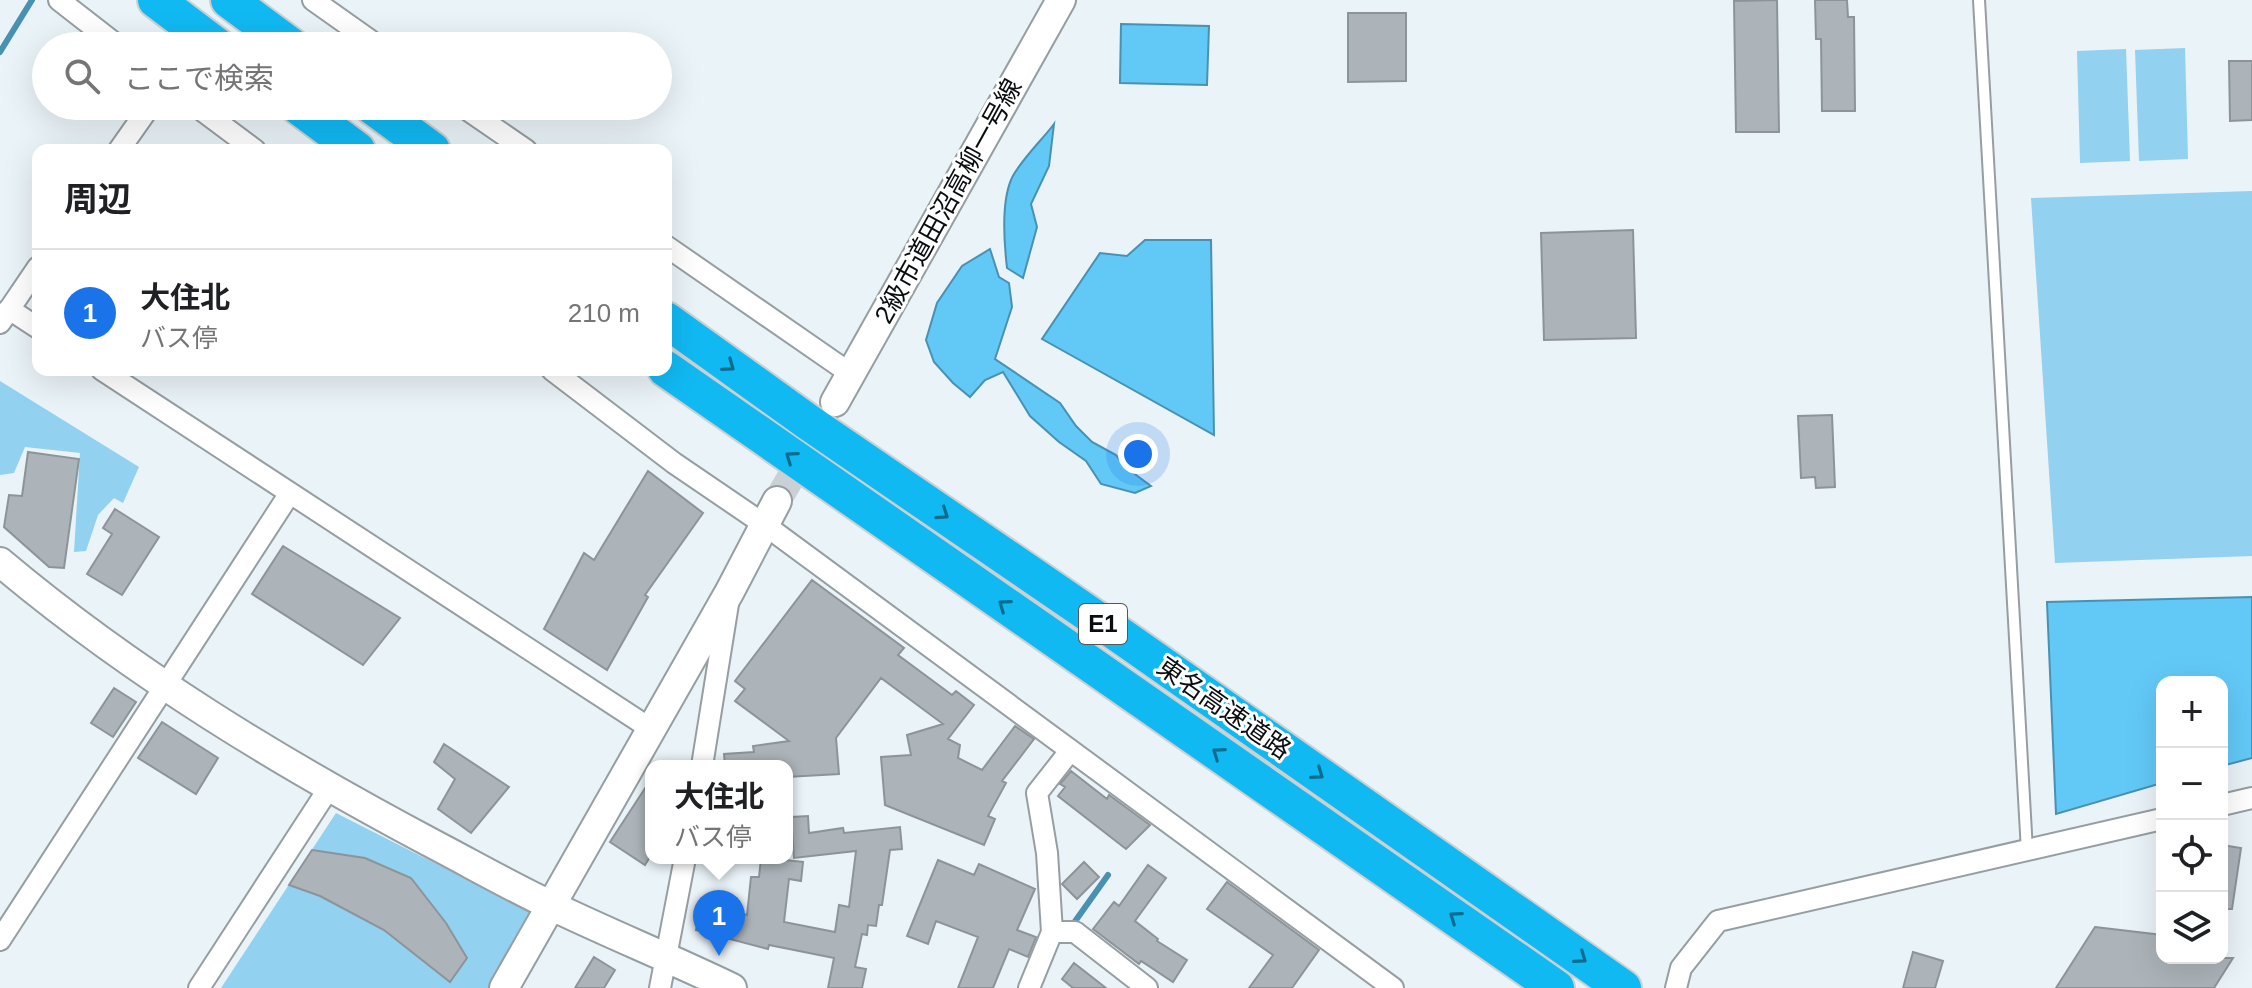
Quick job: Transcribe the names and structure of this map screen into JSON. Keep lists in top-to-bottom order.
{
  "streets": {
    "highway": ["E1", "東名高速道路"],
    "street": ["2級市道田沼高柳一号線"]
  },
  "page": {
    "search": "ここで検索",
    "heading": "周辺",
    "list": [
      {
        "mark": "1",
        "name": "大住北",
        "note": "バス停",
        "value": "210 m"
      }
    ],
    "map_buttons": ["+", "−"],
    "popup": ["大住北", "バス停"],
    "pins": "1"
  }
}
